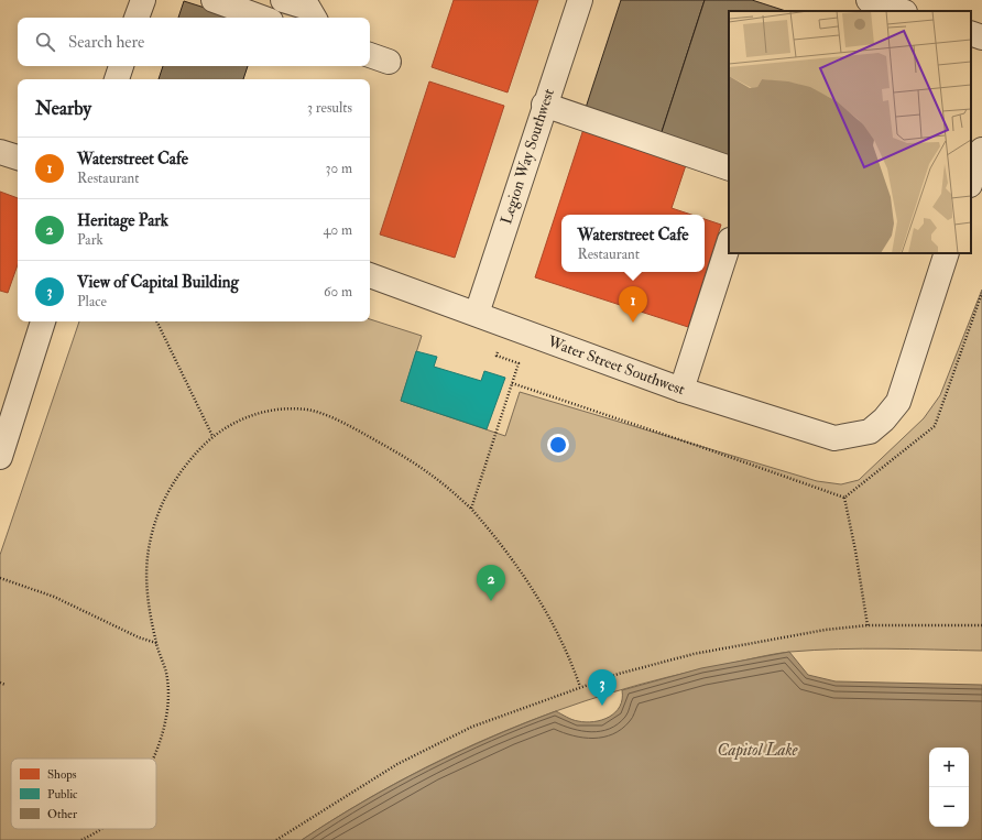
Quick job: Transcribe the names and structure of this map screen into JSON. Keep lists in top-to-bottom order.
{
  "streets": {
    "street": ["Legion Way Southwest", "Water Street Southwest"]
  },
  "crossings": [
    ["Legion Way Southwest", "Water Street Southwest"]
  ],
  "water": ["Capitol Lake"],
  "legend": ["Shops", "Public", "Other"],
  "page": {
    "search": "Search here",
    "heading": ["Nearby", "3 results"],
    "list": [
      {
        "mark": "1",
        "name": "Waterstreet Cafe",
        "note": "Restaurant",
        "value": "30 m"
      },
      {
        "mark": "2",
        "name": "Heritage Park",
        "note": "Park",
        "value": "40 m"
      },
      {
        "mark": "3",
        "name": "View of Capital Building",
        "note": "Place",
        "value": "60 m"
      }
    ],
    "popup": ["Waterstreet Cafe", "Restaurant"],
    "pins": ["1", "2", "3"],
    "map_buttons": ["+", "−"]
  }
}
